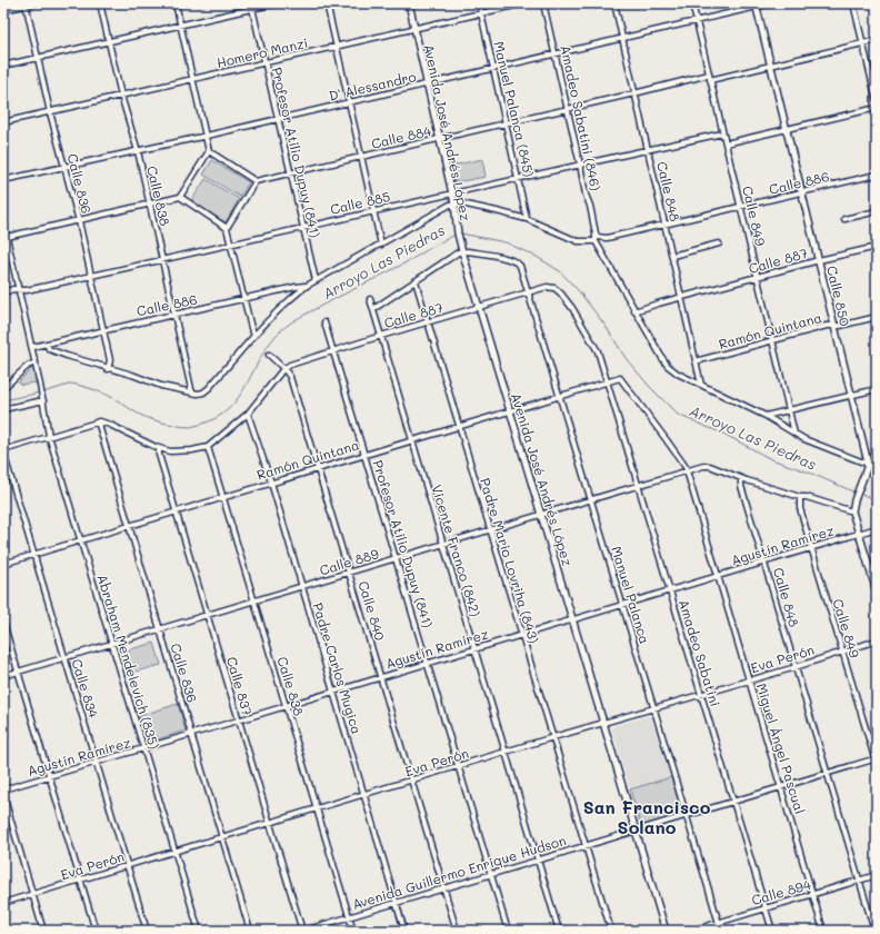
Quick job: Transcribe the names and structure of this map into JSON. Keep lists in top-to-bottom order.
{
  "streets": {
    "main road": ["Avenida José Andrés López", "Calle 850"],
    "street": [
      "Homero Manzi",
      "D' Alessandro",
      "Manuel Palanca (845)",
      "Amadeo Sabatini (846)",
      "Calle 884",
      "Profesor Atilio Dupuy (841)",
      "Calle 886",
      "Calle 836",
      "Calle 848",
      "Calle 838",
      "Calle 885",
      "Calle 849",
      "Calle 887",
      "Ramón Quintana",
      "Agustín Ramírez",
      "Vicente Franco (842)",
      "Padre Mario Lovriha (843)",
      "Calle 889",
      "Manuel Palanca",
      "Calle 840",
      "Amadeo Sabatini",
      "Eva Perón",
      "Abraham Mendelevich (835)",
      "Padre Carlos Mugica",
      "Calle 837",
      "Calle 834",
      "Miguel Ángel Pascual",
      "Avenida Guillermo Enrique Hudson",
      "Calle 894"
    ]
  },
  "crossings": [
    ["Homero Manzi", "Manuel Palanca (845)"],
    ["Homero Manzi", "Avenida José Andrés López"],
    ["Homero Manzi", "Profesor Atilio Dupuy (841)"],
    ["Homero Manzi", "Calle 836"],
    ["Homero Manzi", "Calle 838"],
    ["D' Alessandro", "Manuel Palanca (845)"],
    ["D' Alessandro", "Amadeo Sabatini (846)"],
    ["D' Alessandro", "Avenida José Andrés López"],
    ["D' Alessandro", "Profesor Atilio Dupuy (841)"],
    ["D' Alessandro", "Calle 836"],
    ["D' Alessandro", "Calle 848"],
    ["D' Alessandro", "Calle 838"],
    ["D' Alessandro", "Calle 849"],
    ["D' Alessandro", "Calle 850"],
    ["Manuel Palanca (845)", "Calle 884"],
    ["Manuel Palanca (845)", "Calle 886"],
    ["Manuel Palanca (845)", "Calle 885"],
    ["Amadeo Sabatini (846)", "Calle 884"],
    ["Amadeo Sabatini (846)", "Calle 886"],
    ["Amadeo Sabatini (846)", "Calle 848"],
    ["Amadeo Sabatini (846)", "Calle 885"],
    ["Amadeo Sabatini (846)", "Calle 849"],
    ["Amadeo Sabatini (846)", "Calle 887"],
    ["Amadeo Sabatini (846)", "Calle 850"],
    ["Avenida José Andrés López", "Calle 884"],
    ["Avenida José Andrés López", "Calle 886"],
    ["Avenida José Andrés López", "Calle 885"],
    ["Avenida José Andrés López", "Calle 887"],
    ["Avenida José Andrés López", "Ramón Quintana"],
    ["Avenida José Andrés López", "Agustín Ramírez"],
    ["Avenida José Andrés López", "Calle 889"],
    ["Avenida José Andrés López", "Manuel Palanca"],
    ["Avenida José Andrés López", "Eva Perón"],
    ["Avenida José Andrés López", "Avenida Guillermo Enrique Hudson"],
    ["Calle 884", "Profesor Atilio Dupuy (841)"],
    ["Calle 884", "Calle 848"],
    ["Calle 884", "Calle 849"],
    ["Calle 884", "Calle 850"],
    ["Profesor Atilio Dupuy (841)", "Calle 885"],
    ["Profesor Atilio Dupuy (841)", "Calle 887"],
    ["Profesor Atilio Dupuy (841)", "Ramón Quintana"],
    ["Profesor Atilio Dupuy (841)", "Agustín Ramírez"],
    ["Profesor Atilio Dupuy (841)", "Calle 889"],
    ["Profesor Atilio Dupuy (841)", "Eva Perón"],
    ["Profesor Atilio Dupuy (841)", "Avenida Guillermo Enrique Hudson"],
    ["Calle 886", "Calle 836"],
    ["Calle 886", "Calle 848"],
    ["Calle 886", "Calle 838"],
    ["Calle 886", "Calle 849"],
    ["Calle 886", "Calle 850"],
    ["Calle 886", "Abraham Mendelevich (835)"],
    ["Calle 836", "Calle 885"],
    ["Calle 836", "Ramón Quintana"],
    ["Calle 836", "Agustín Ramírez"],
    ["Calle 836", "Calle 889"],
    ["Calle 836", "Eva Perón"],
    ["Calle 848", "Calle 885"],
    ["Calle 848", "Calle 887"],
    ["Calle 848", "Ramón Quintana"],
    ["Calle 848", "Agustín Ramírez"],
    ["Calle 848", "Calle 889"],
    ["Calle 848", "Eva Perón"],
    ["Calle 848", "Avenida Guillermo Enrique Hudson"],
    ["Calle 848", "Calle 894"],
    ["Calle 838", "Calle 885"],
    ["Calle 838", "Ramón Quintana"],
    ["Calle 838", "Agustín Ramírez"],
    ["Calle 838", "Calle 889"],
    ["Calle 838", "Eva Perón"],
    ["Calle 838", "Avenida Guillermo Enrique Hudson"],
    ["Calle 885", "Calle 849"],
    ["Calle 885", "Abraham Mendelevich (835)"],
    ["Calle 849", "Calle 887"],
    ["Calle 849", "Ramón Quintana"],
    ["Calle 849", "Agustín Ramírez"],
    ["Calle 849", "Eva Perón"],
    ["Calle 849", "Avenida Guillermo Enrique Hudson"],
    ["Calle 887", "Calle 850"],
    ["Calle 887", "Vicente Franco (842)"],
    ["Calle 887", "Padre Mario Lovriha (843)"],
    ["Calle 887", "Manuel Palanca"],
    ["Calle 887", "Calle 840"],
    ["Calle 887", "Amadeo Sabatini"],
    ["Calle 850", "Ramón Quintana"],
    ["Ramón Quintana", "Vicente Franco (842)"],
    ["Ramón Quintana", "Padre Mario Lovriha (843)"],
    ["Ramón Quintana", "Manuel Palanca"],
    ["Ramón Quintana", "Calle 840"],
    ["Ramón Quintana", "Amadeo Sabatini"],
    ["Ramón Quintana", "Abraham Mendelevich (835)"],
    ["Ramón Quintana", "Padre Carlos Mugica"],
    ["Ramón Quintana", "Calle 837"],
    ["Ramón Quintana", "Calle 834"],
    ["Ramón Quintana", "Miguel Ángel Pascual"],
    ["Agustín Ramírez", "Vicente Franco (842)"],
    ["Agustín Ramírez", "Padre Mario Lovriha (843)"],
    ["Agustín Ramírez", "Manuel Palanca"],
    ["Agustín Ramírez", "Calle 840"],
    ["Agustín Ramírez", "Amadeo Sabatini"],
    ["Agustín Ramírez", "Abraham Mendelevich (835)"],
    ["Agustín Ramírez", "Padre Carlos Mugica"],
    ["Agustín Ramírez", "Calle 837"],
    ["Agustín Ramírez", "Calle 834"],
    ["Agustín Ramírez", "Miguel Ángel Pascual"],
    ["Vicente Franco (842)", "Calle 889"],
    ["Vicente Franco (842)", "Eva Perón"],
    ["Vicente Franco (842)", "Avenida Guillermo Enrique Hudson"],
    ["Padre Mario Lovriha (843)", "Calle 889"],
    ["Padre Mario Lovriha (843)", "Eva Perón"],
    ["Padre Mario Lovriha (843)", "Avenida Guillermo Enrique Hudson"],
    ["Calle 889", "Manuel Palanca"],
    ["Calle 889", "Calle 840"],
    ["Calle 889", "Amadeo Sabatini"],
    ["Calle 889", "Abraham Mendelevich (835)"],
    ["Calle 889", "Padre Carlos Mugica"],
    ["Calle 889", "Calle 837"],
    ["Calle 889", "Calle 834"],
    ["Calle 889", "Miguel Ángel Pascual"],
    ["Manuel Palanca", "Eva Perón"],
    ["Manuel Palanca", "Avenida Guillermo Enrique Hudson"],
    ["Manuel Palanca", "Calle 894"],
    ["Calle 840", "Eva Perón"],
    ["Calle 840", "Avenida Guillermo Enrique Hudson"],
    ["Amadeo Sabatini", "Eva Perón"],
    ["Amadeo Sabatini", "Avenida Guillermo Enrique Hudson"],
    ["Amadeo Sabatini", "Calle 894"],
    ["Eva Perón", "Abraham Mendelevich (835)"],
    ["Eva Perón", "Padre Carlos Mugica"],
    ["Eva Perón", "Calle 837"],
    ["Eva Perón", "Calle 834"],
    ["Eva Perón", "Miguel Ángel Pascual"],
    ["Padre Carlos Mugica", "Avenida Guillermo Enrique Hudson"],
    ["Calle 837", "Avenida Guillermo Enrique Hudson"],
    ["Miguel Ángel Pascual", "Avenida Guillermo Enrique Hudson"],
    ["Miguel Ángel Pascual", "Calle 894"]
  ],
  "districts": ["San Francisco Solano"],
  "water": ["Arroyo Las Piedras"]
}
